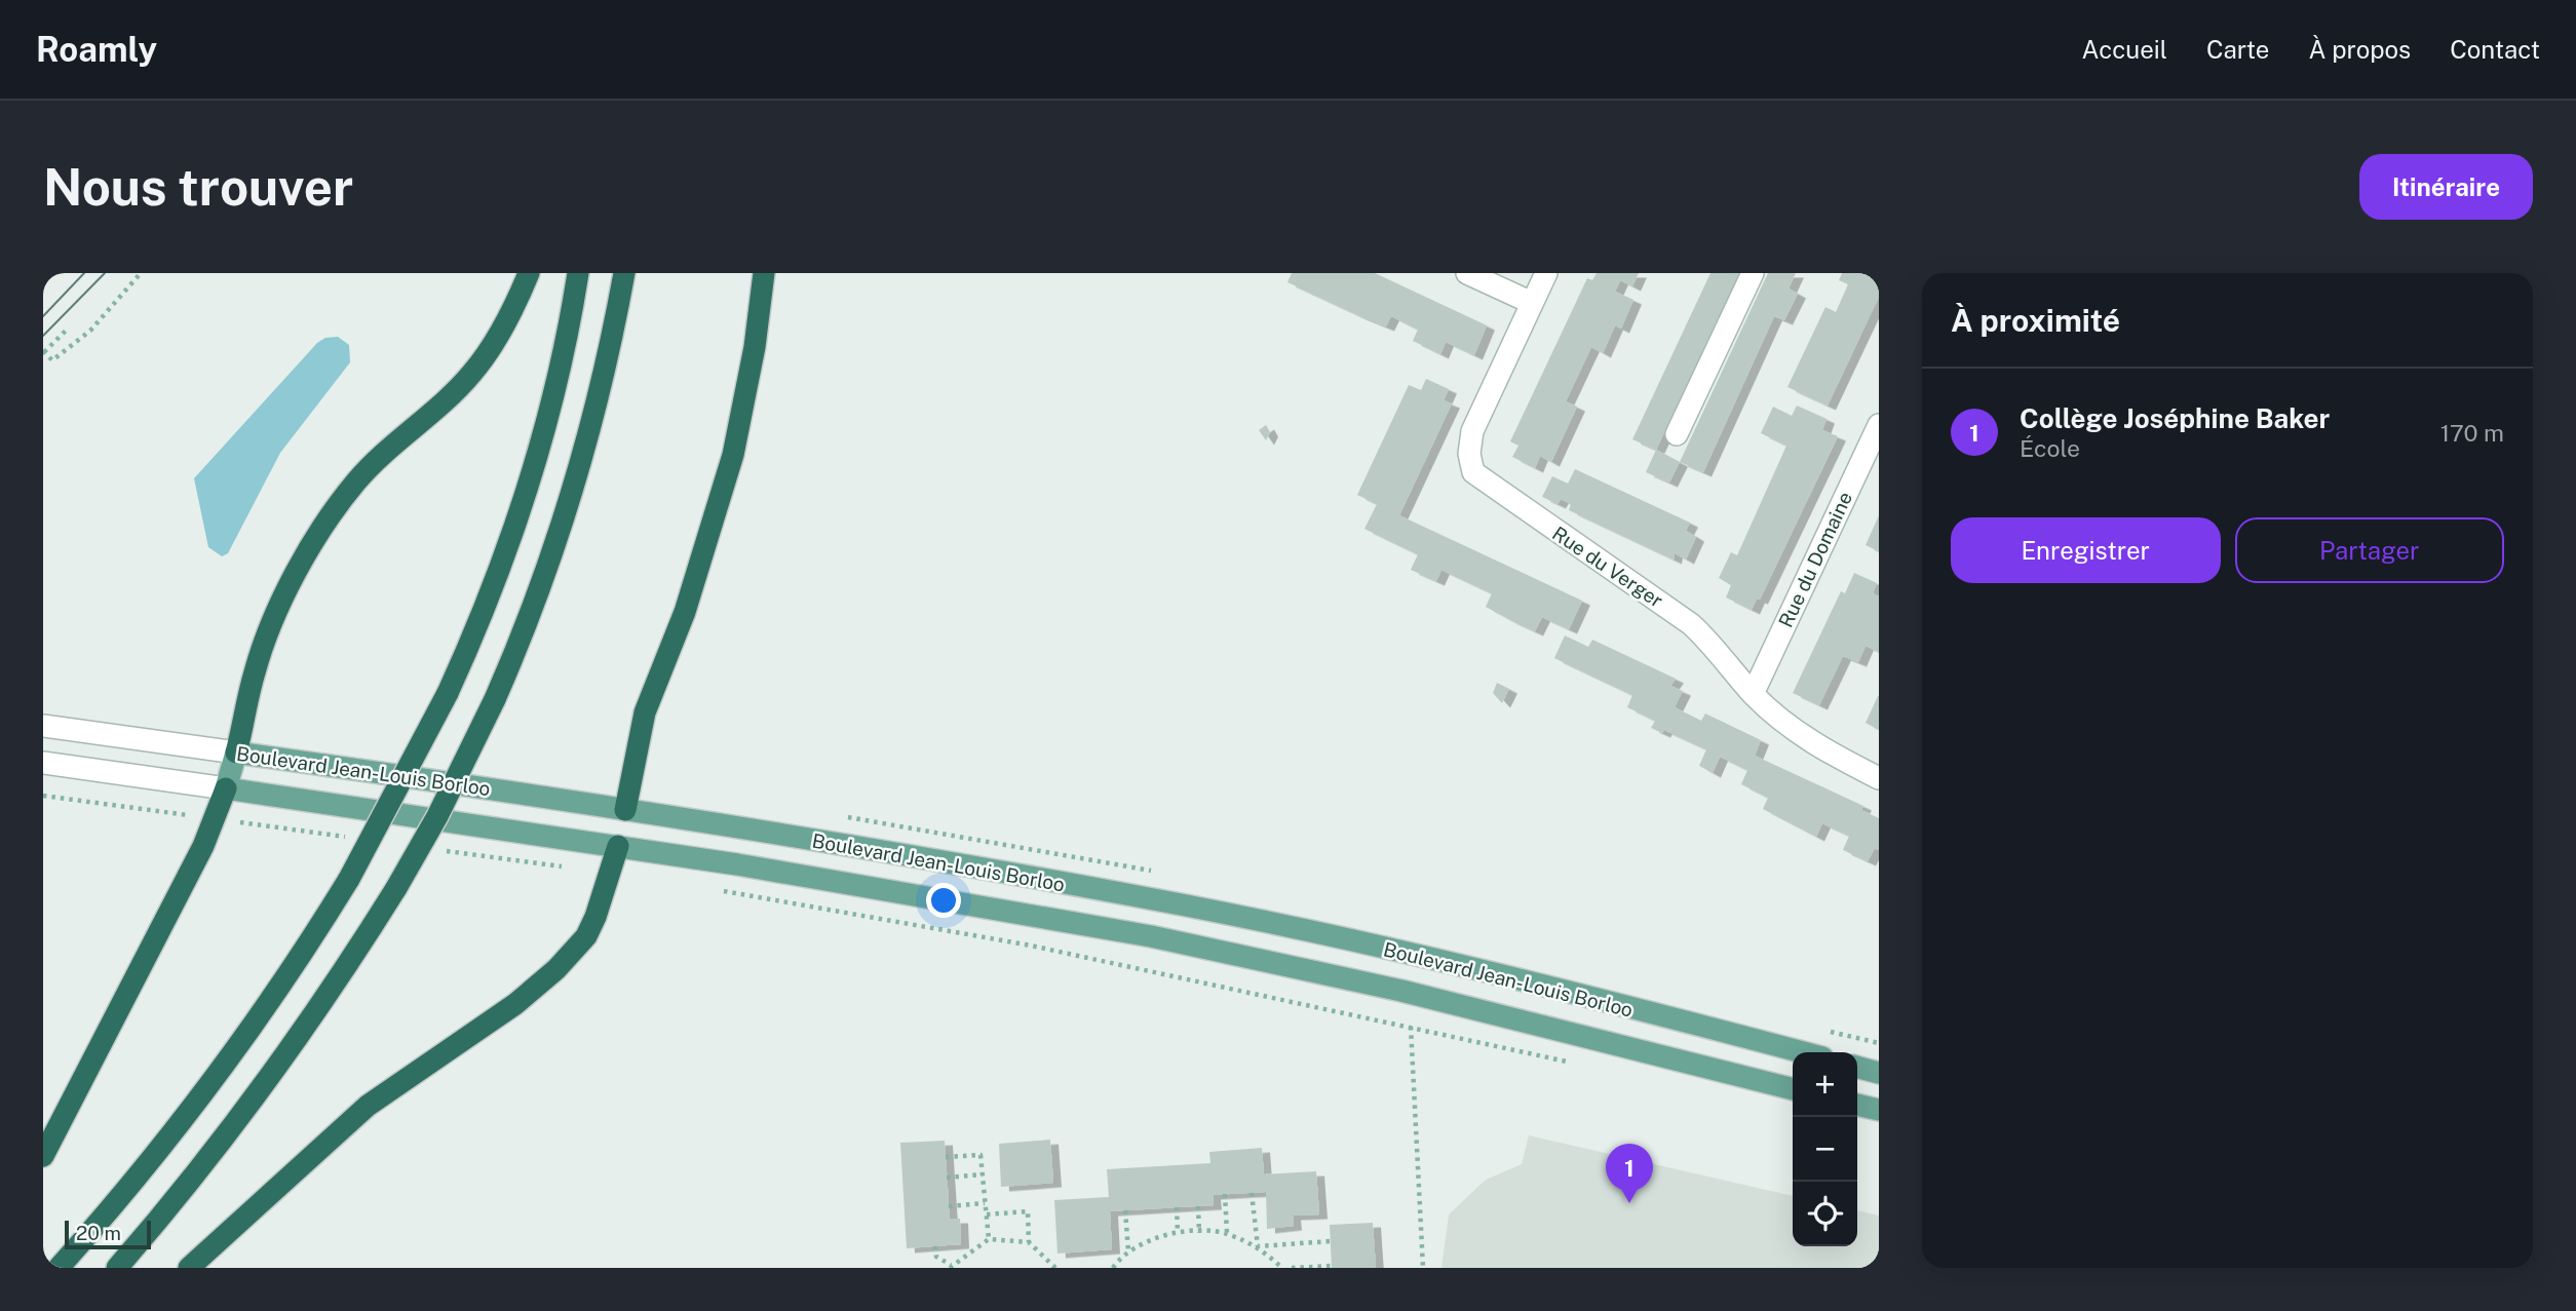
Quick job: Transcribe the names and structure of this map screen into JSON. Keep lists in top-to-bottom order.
{
  "streets": {
    "main road": ["Boulevard Jean-Louis Borloo"],
    "street": ["Rue du Domaine", "Rue du Verger"]
  },
  "crossings": [
    ["Rue du Domaine", "Rue du Verger"]
  ],
  "scale_bar": "20 m",
  "page": {
    "header": "Roamly",
    "nav": [
      "Accueil",
      "Carte",
      "À propos",
      "Contact"
    ],
    "buttons": [
      "Itinéraire",
      ["Enregistrer", "Partager"]
    ],
    "title": "Nous trouver",
    "heading": "À proximité",
    "list": [
      {
        "mark": "1",
        "name": "Collège Joséphine Baker",
        "note": "École",
        "value": "170 m"
      }
    ],
    "map_buttons": ["+", "−"],
    "pins": "1",
    "scale": "20 m"
  }
}
